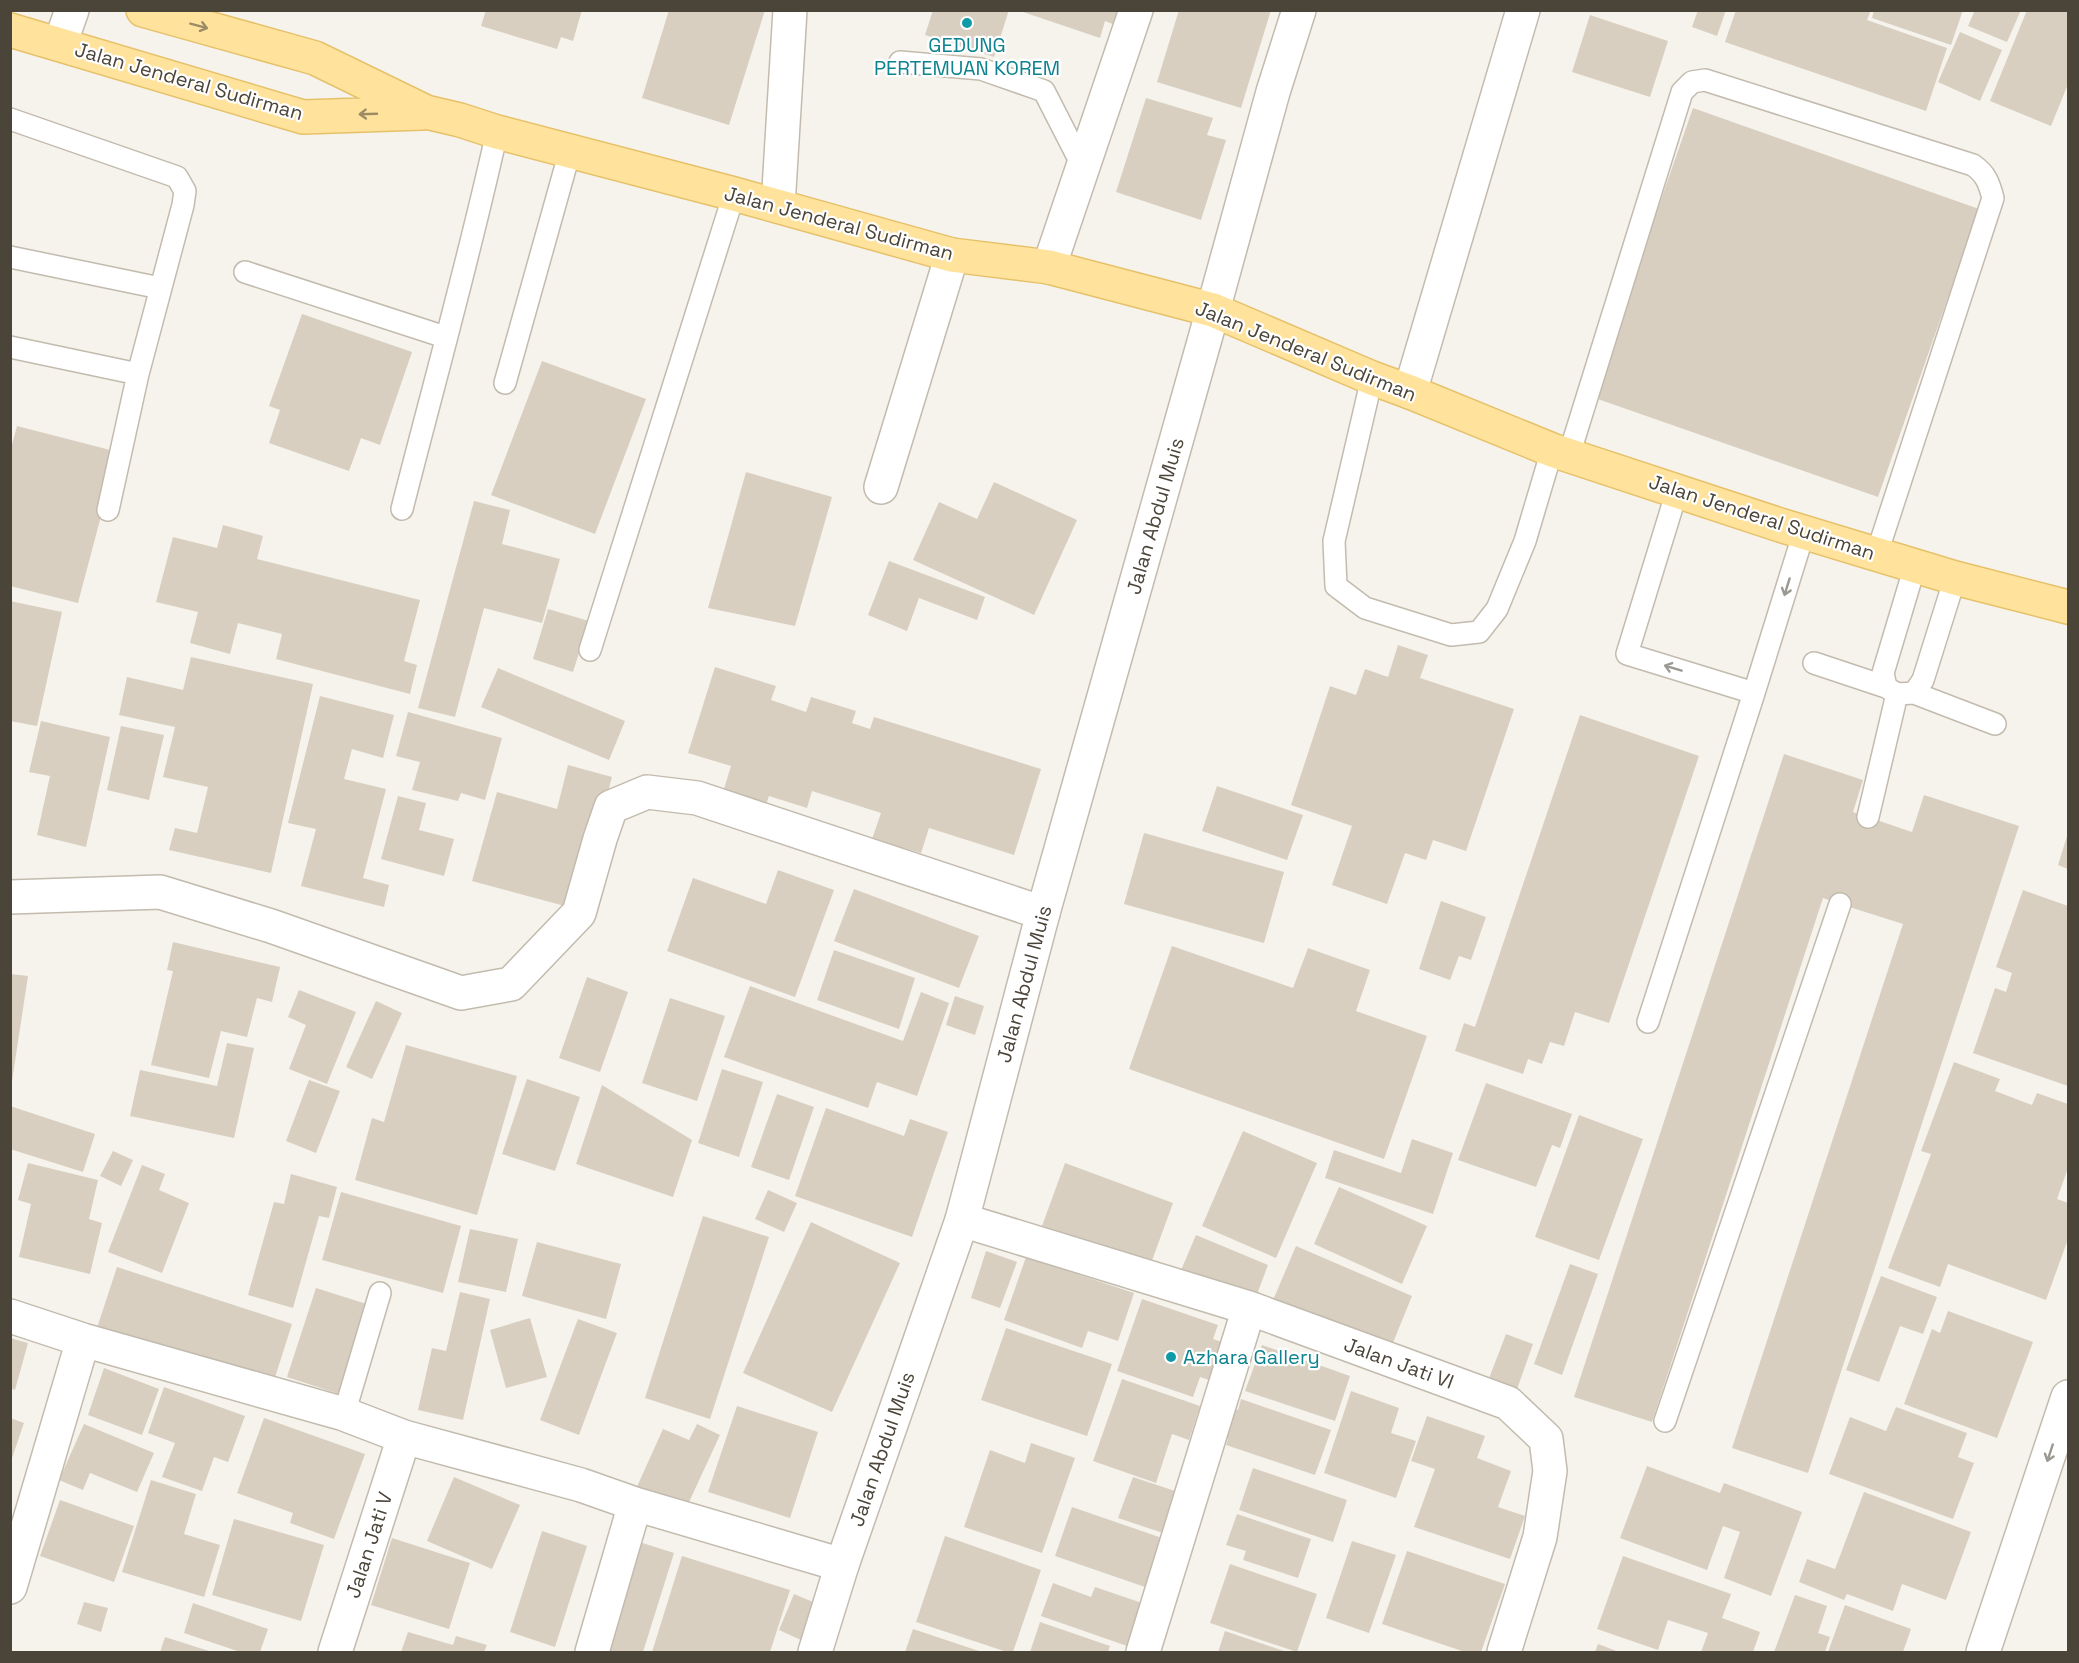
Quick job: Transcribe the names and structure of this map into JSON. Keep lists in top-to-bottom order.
{
  "streets": {
    "main road": ["Jalan Jenderal Sudirman"],
    "street": ["Jalan Abdul Muis", "Jalan Jati VI", "Jalan Jati V"]
  },
  "crossings": [
    ["Jalan Jenderal Sudirman", "Jalan Abdul Muis"],
    ["Jalan Abdul Muis", "Jalan Jati VI"]
  ],
  "places": ["GEDUNG PERTEMUAN KOREM", "Azhara Gallery"]
}
